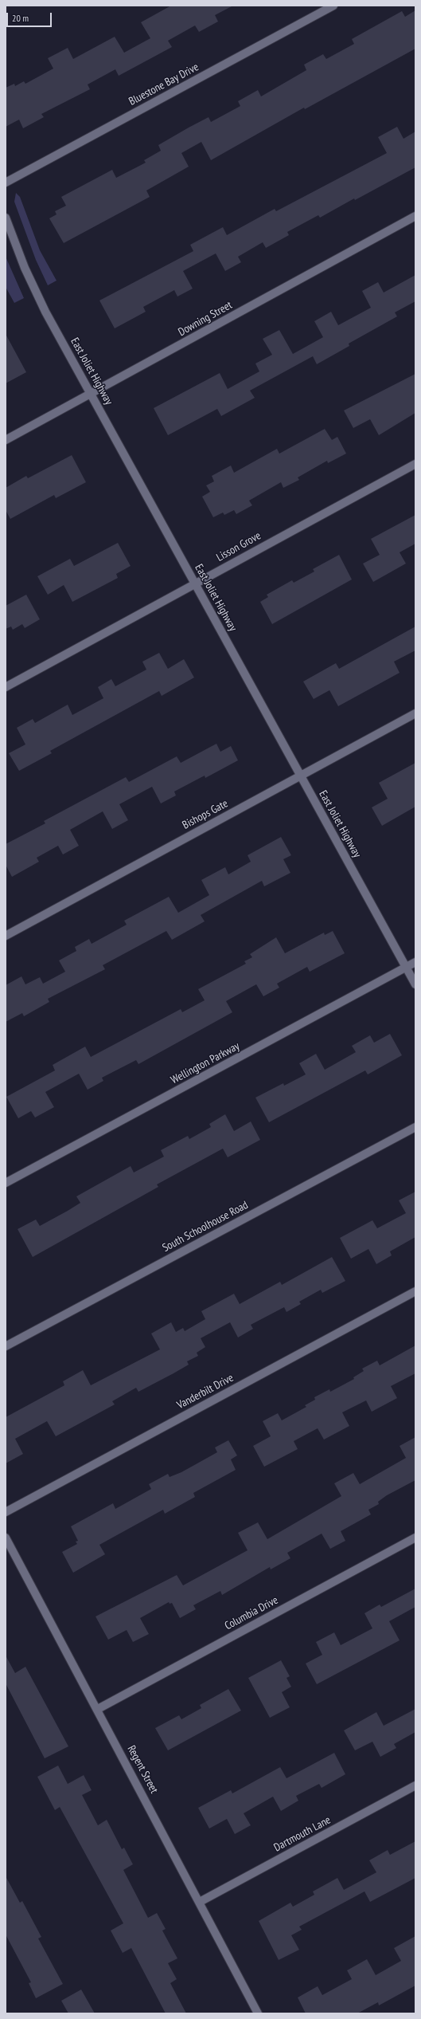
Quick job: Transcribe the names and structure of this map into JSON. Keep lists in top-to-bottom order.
{
  "streets": {
    "street": [
      "Bluestone Bay Drive",
      "Downing Street",
      "East Joliet Highway",
      "Lisson Grove",
      "Bishops Gate",
      "Wellington Parkway",
      "South Schoolhouse Road",
      "Vanderbilt Drive",
      "Columbia Drive",
      "Regent Street",
      "Dartmouth Lane"
    ]
  },
  "crossings": [
    ["Downing Street", "East Joliet Highway"],
    ["East Joliet Highway", "Lisson Grove"],
    ["East Joliet Highway", "Bishops Gate"],
    ["East Joliet Highway", "Wellington Parkway"],
    ["Columbia Drive", "Regent Street"],
    ["Regent Street", "Dartmouth Lane"]
  ],
  "scale_bar": "20 m"
}
